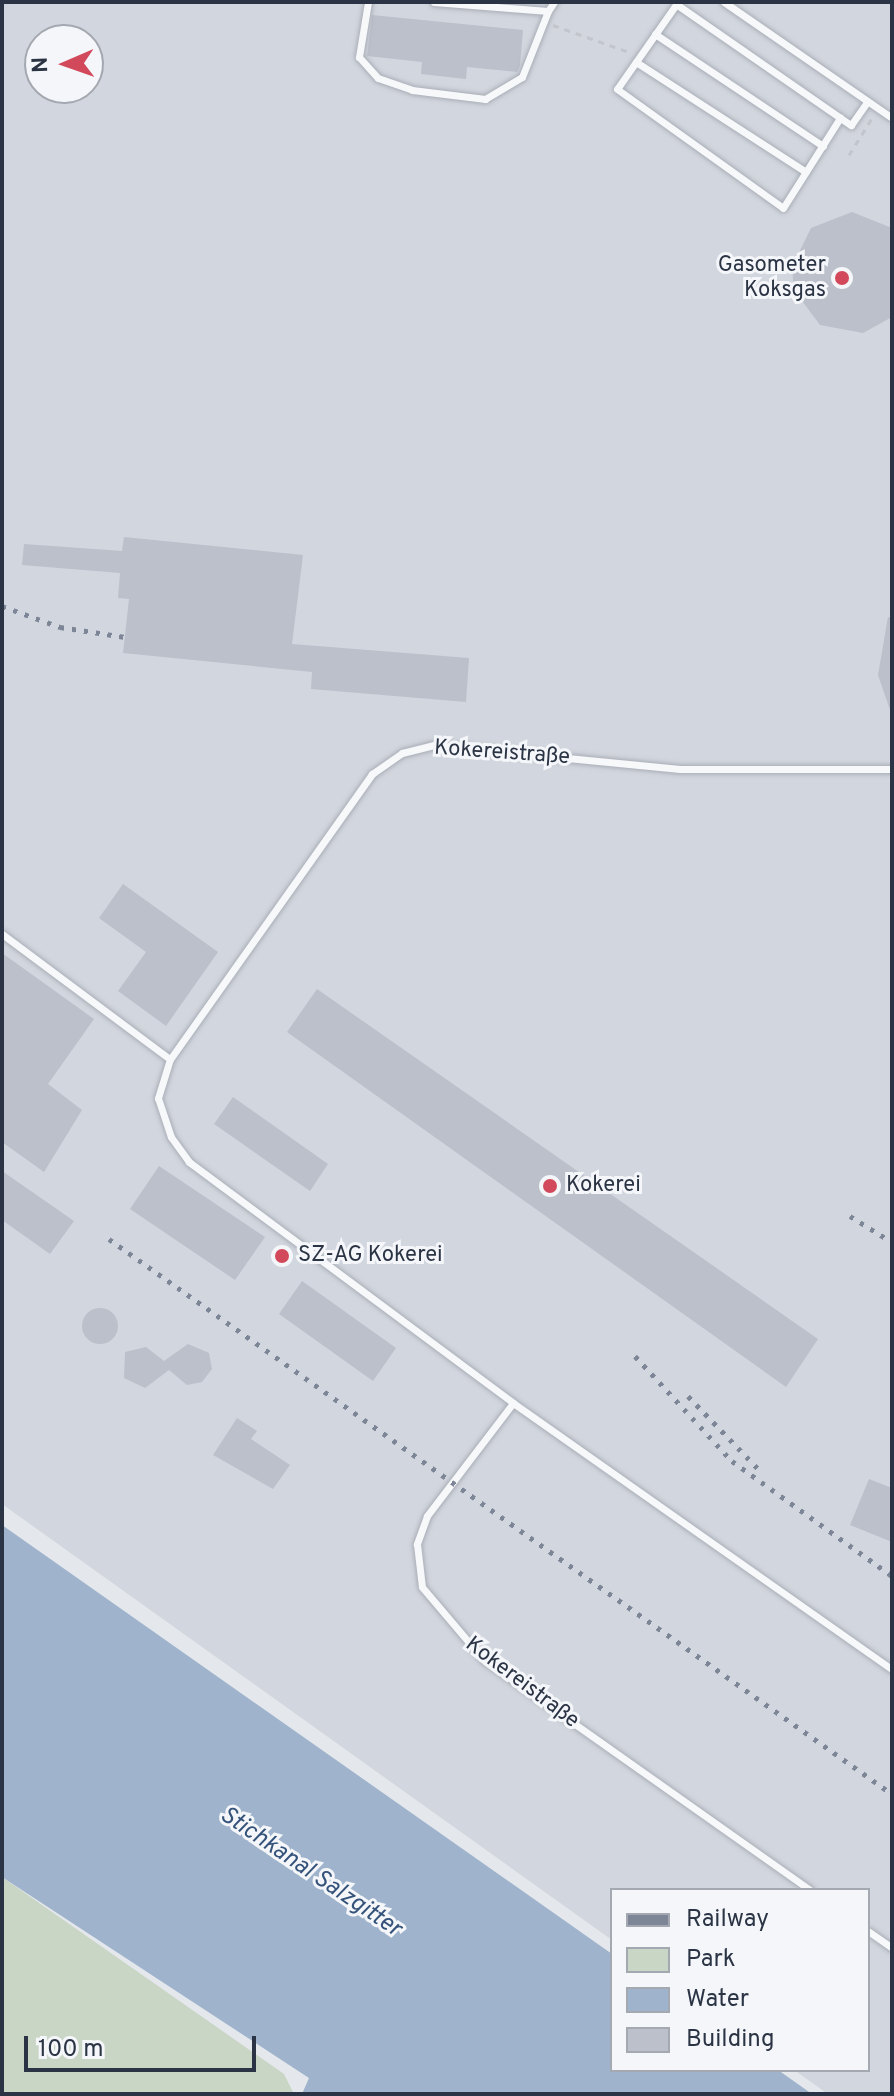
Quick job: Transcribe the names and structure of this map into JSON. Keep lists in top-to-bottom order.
{
  "streets": {
    "lane": ["Kokereistraße"]
  },
  "water": ["Stichkanal Salzgitter"],
  "places": ["Gasometer Koksgas", "Kokerei", "SZ-AG Kokerei"],
  "legend": [
    "Railway",
    "Park",
    "Water",
    "Building"
  ],
  "scale_bar": "100 m",
  "north": "left"
}
